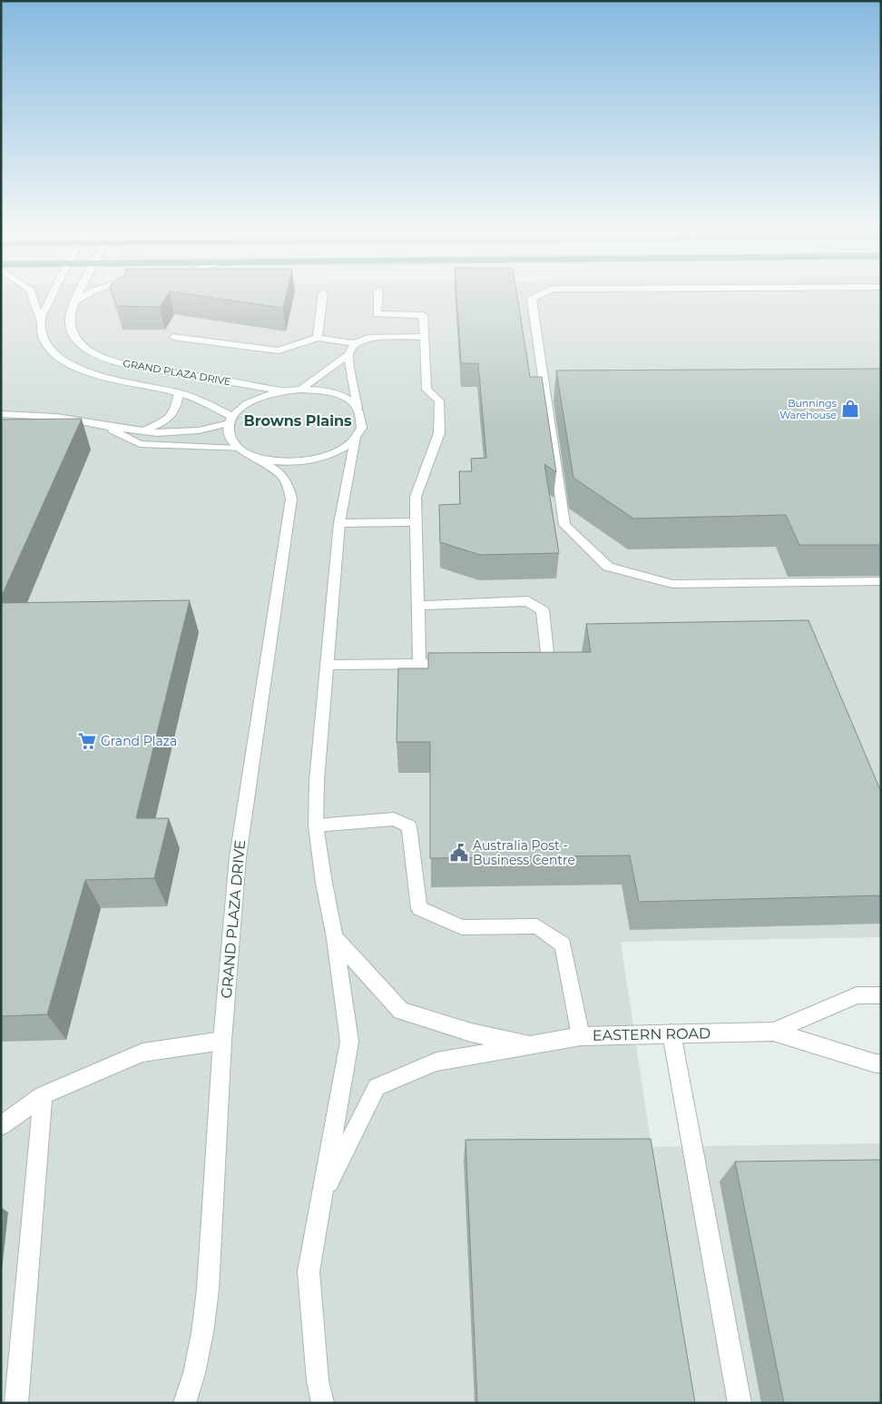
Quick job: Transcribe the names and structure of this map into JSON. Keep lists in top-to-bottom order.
{
  "streets": {
    "street": ["GRAND PLAZA DRIVE", "EASTERN ROAD"]
  },
  "districts": ["Browns Plains"],
  "places": {
    "shop": ["Bunnings Warehouse"],
    "supermarket": ["Grand Plaza"],
    "public building": ["Australia Post - Business Centre"]
  }
}
